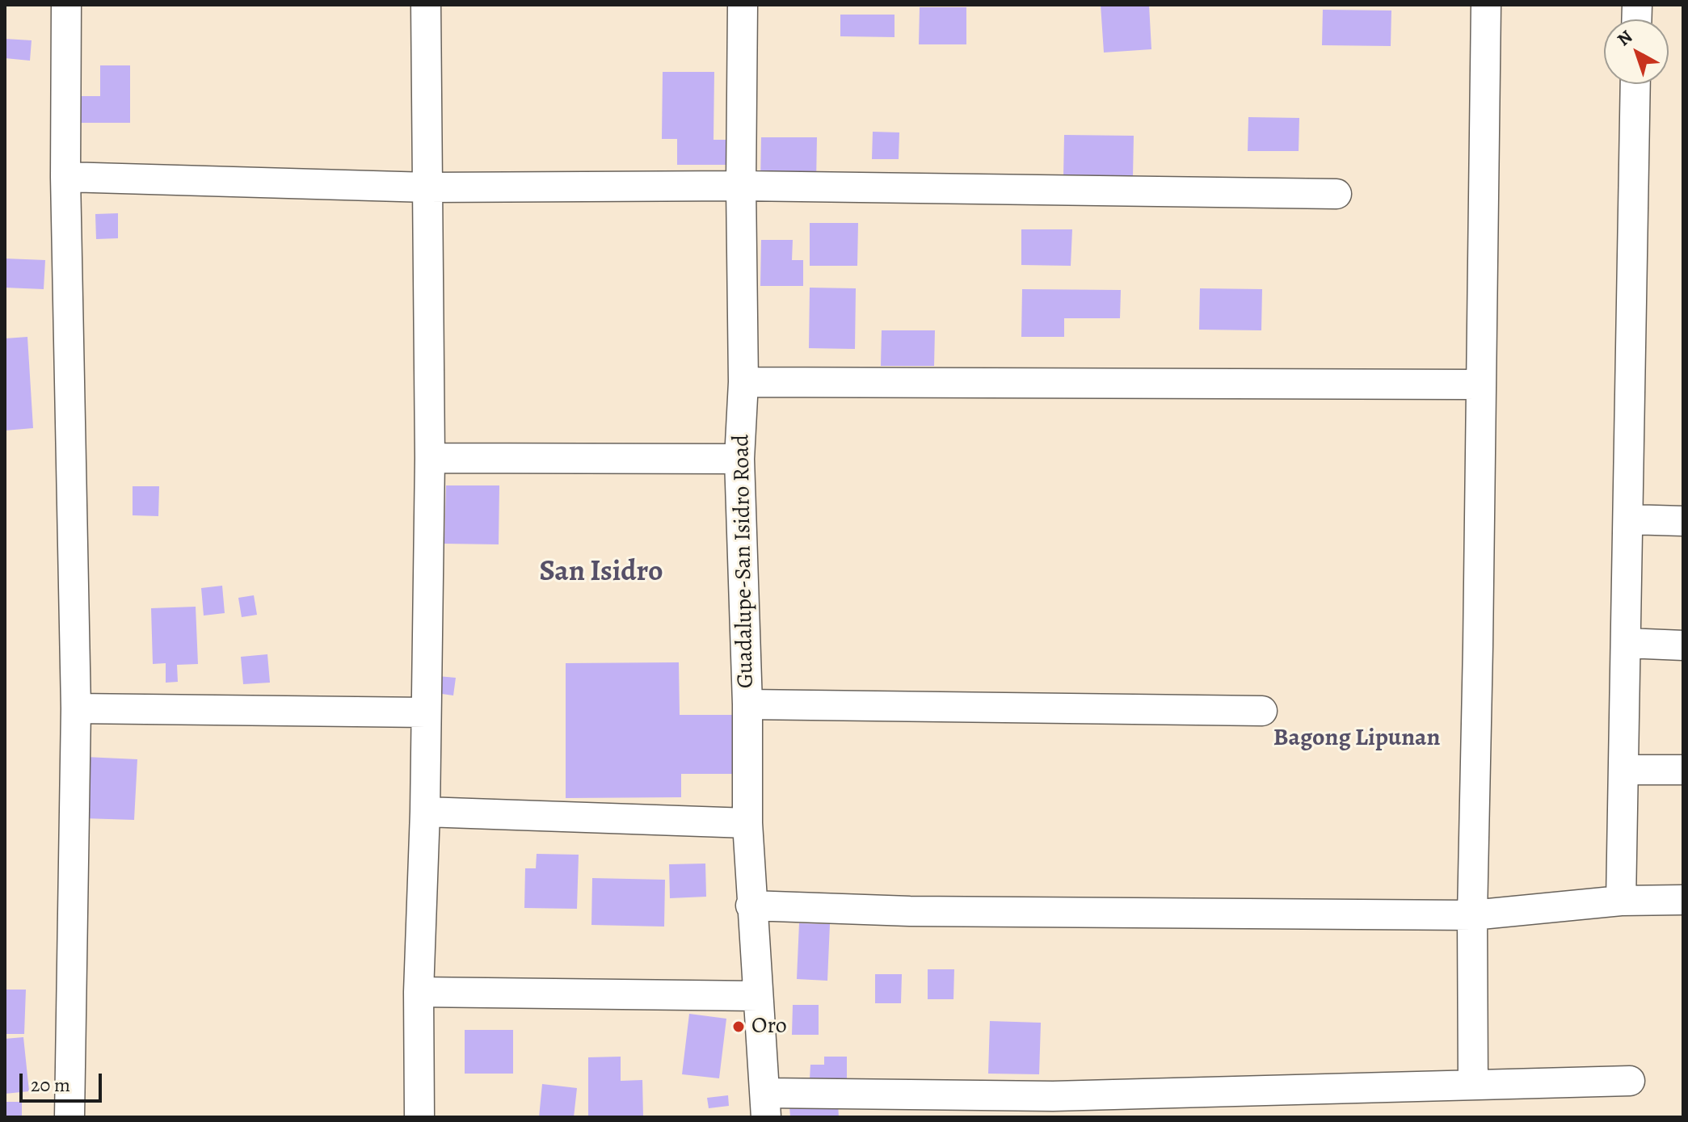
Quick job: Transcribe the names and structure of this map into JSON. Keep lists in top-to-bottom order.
{
  "streets": {
    "street": ["Guadalupe-San Isidro Road"]
  },
  "districts": ["San Isidro", "Bagong Lipunan"],
  "places": ["Oro"],
  "scale_bar": "20 m",
  "north": "top left"
}
